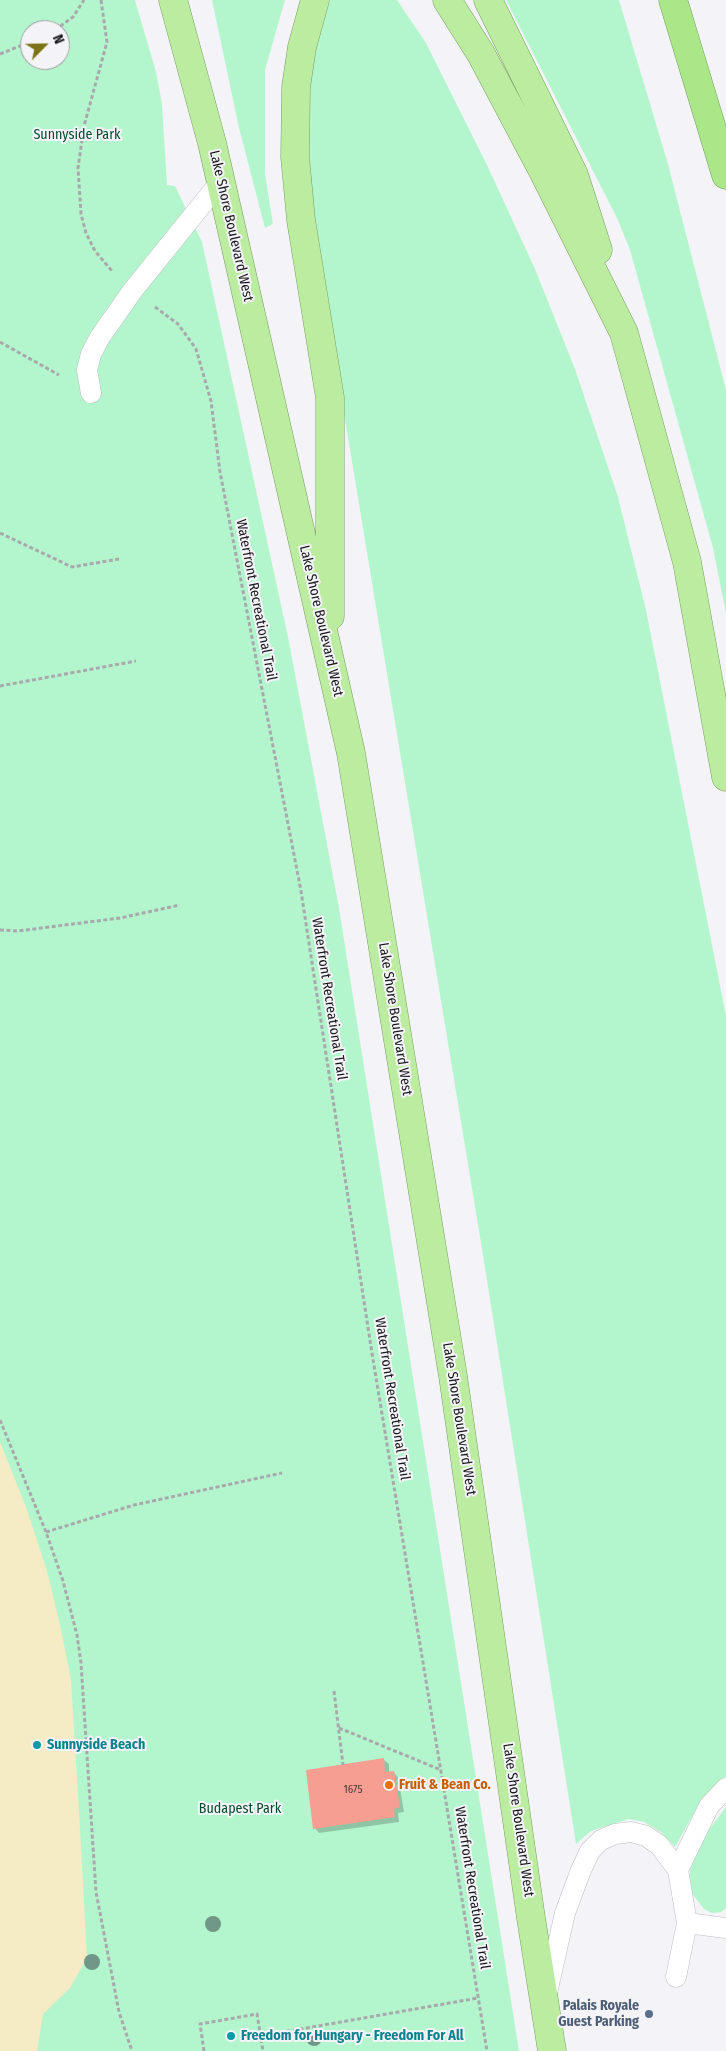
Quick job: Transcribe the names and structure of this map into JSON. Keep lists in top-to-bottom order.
{
  "streets": {
    "highway": ["Lake Shore Boulevard West"],
    "path": ["Waterfront Recreational Trail"]
  },
  "parks": ["Sunnyside Park", "Budapest Park"],
  "places": [
    "Sunnyside Beach",
    "Fruit & Bean Co.",
    "Palais Royale Guest Parking",
    "Freedom for Hungary - Freedom For All"
  ],
  "house_numbers": ["1675"],
  "north": "top right"
}
